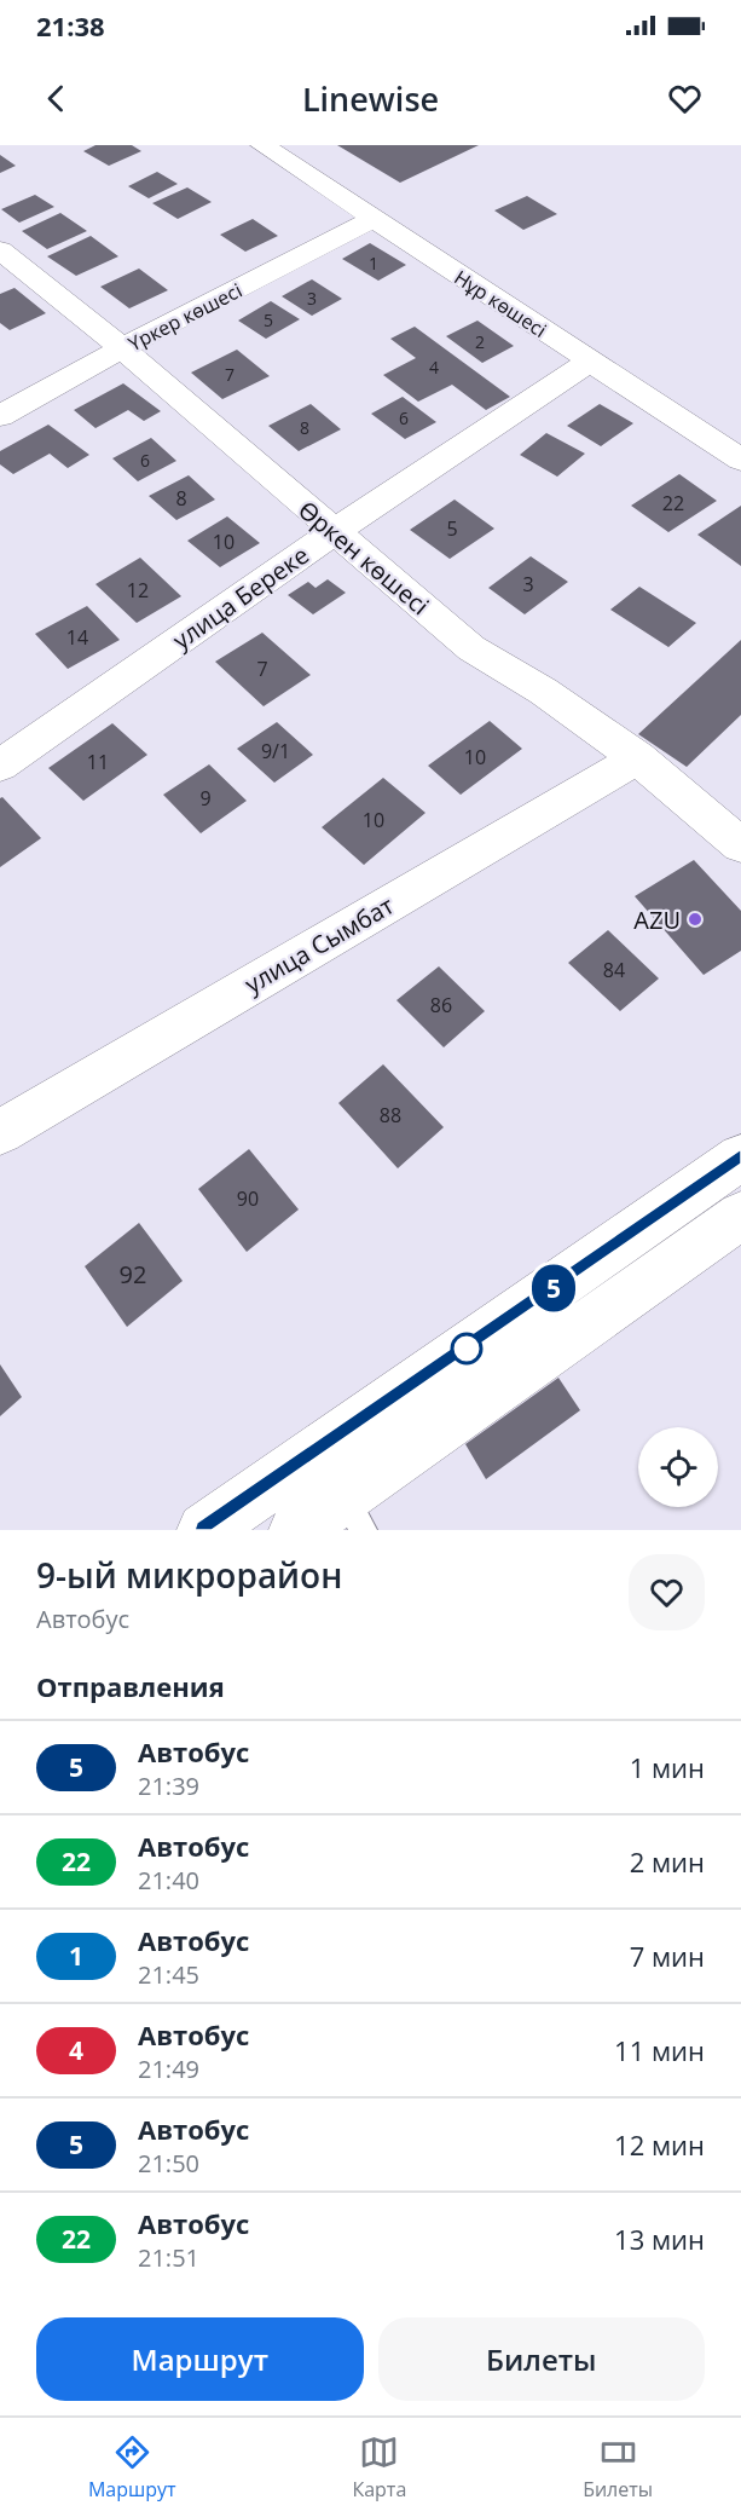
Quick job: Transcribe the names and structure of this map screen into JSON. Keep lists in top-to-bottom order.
{
  "streets": {
    "street": [
      "Нұр көшесі",
      "Үркер көшесі",
      "Өркен көшесі",
      "улица Береке",
      "улица Сымбат"
    ]
  },
  "crossings": [
    ["Нұр көшесі", "Үркер көшесі"],
    ["Нұр көшесі", "улица Береке"],
    ["Үркер көшесі", "Өркен көшесі"],
    ["Өркен көшесі", "улица Береке"],
    ["Өркен көшесі", "улица Сымбат"]
  ],
  "places": ["AZU"],
  "lines": ["bus line 5"],
  "house_numbers": [
    "1",
    "3",
    "5",
    "2",
    "4",
    "7",
    "6",
    "8",
    "6",
    "8",
    "22",
    "5",
    "10",
    "3",
    "12",
    "14",
    "7",
    "9/1",
    "10",
    "11",
    "9",
    "10",
    "84",
    "86",
    "88",
    "90",
    "92"
  ],
  "page": {
    "status": "21:38",
    "header": "Linewise",
    "on_map": "5",
    "heading": [
      ["9-ый микрорайон", "Автобус"],
      "Отправления"
    ],
    "list": [
      {
        "mark": "5",
        "name": "Автобус",
        "note": "21:39",
        "value": "1 мин"
      },
      {
        "mark": "22",
        "name": "Автобус",
        "note": "21:40",
        "value": "2 мин"
      },
      {
        "mark": "1",
        "name": "Автобус",
        "note": "21:45",
        "value": "7 мин"
      },
      {
        "mark": "4",
        "name": "Автобус",
        "note": "21:49",
        "value": "11 мин"
      },
      {
        "mark": "5",
        "name": "Автобус",
        "note": "21:50",
        "value": "12 мин"
      },
      {
        "mark": "22",
        "name": "Автобус",
        "note": "21:51",
        "value": "13 мин"
      }
    ],
    "buttons": ["Маршрут", "Билеты"],
    "tabs": ["Маршрут", "Карта", "Билеты"]
  }
}
